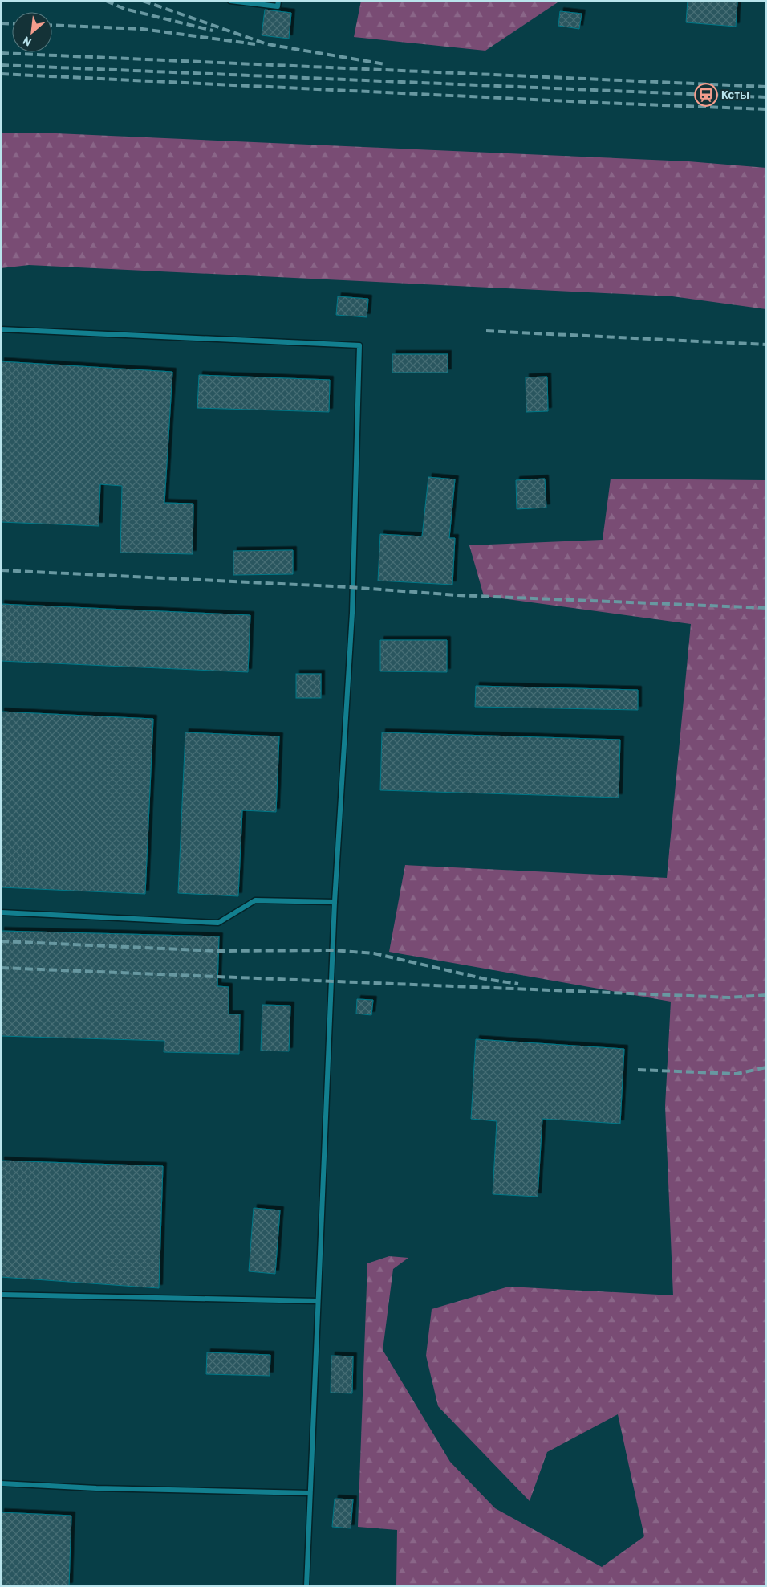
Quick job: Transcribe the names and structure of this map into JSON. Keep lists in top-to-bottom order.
{
  "places": {
    "station": ["Ксты"]
  },
  "north": "bottom left"
}
